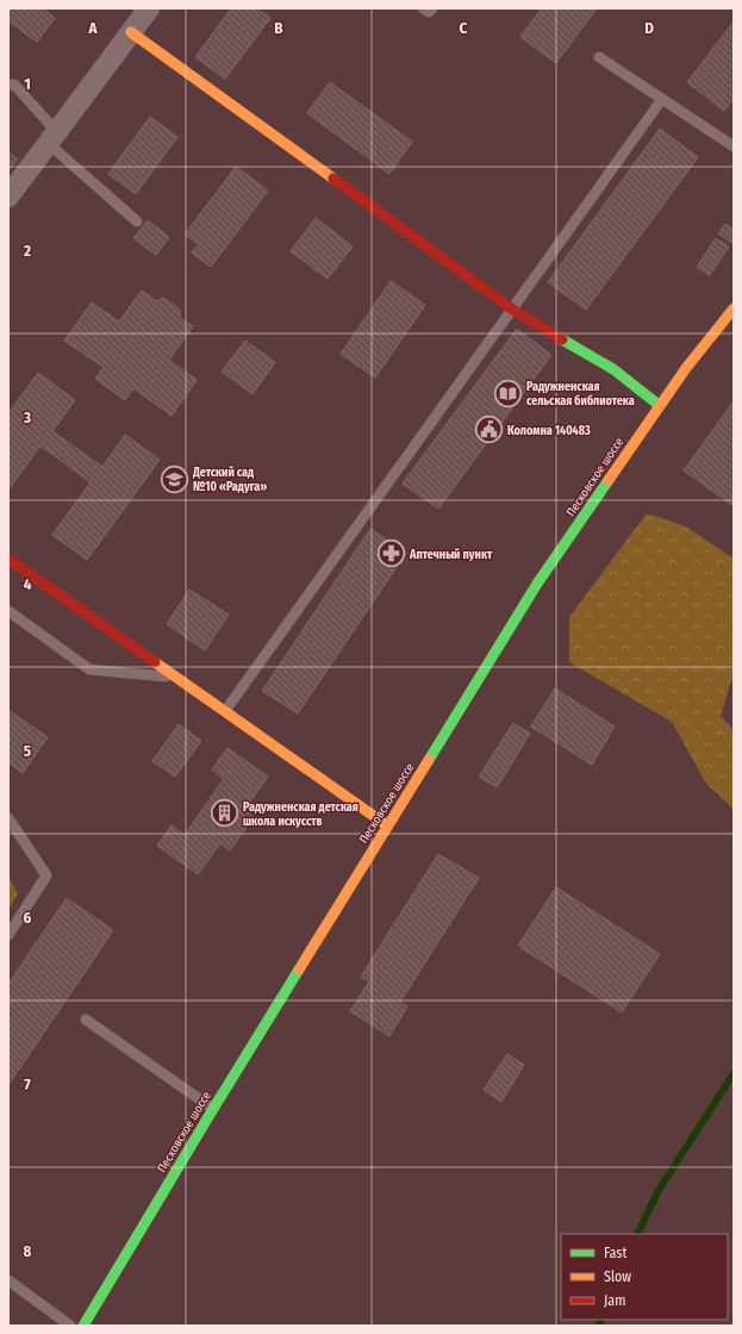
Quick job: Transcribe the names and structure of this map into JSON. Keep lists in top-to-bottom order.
{
  "streets": {
    "street": ["Песковское шоссе"]
  },
  "places": {
    "library": ["Радужненская сельская библиотека"],
    "public building": ["Коломна 140483"],
    "school or university": ["Детский сад №10 «Радуга»"],
    "pharmacy": ["Аптечный пункт"],
    "building": ["Радужненская детская школа искусств"]
  },
  "legend": ["Fast", "Slow", "Jam"],
  "grid": {
    "columns": [
      "A",
      "B",
      "C",
      "D"
    ],
    "rows": [
      "1",
      "2",
      "3",
      "4",
      "5",
      "6",
      "7",
      "8"
    ]
  }
}
